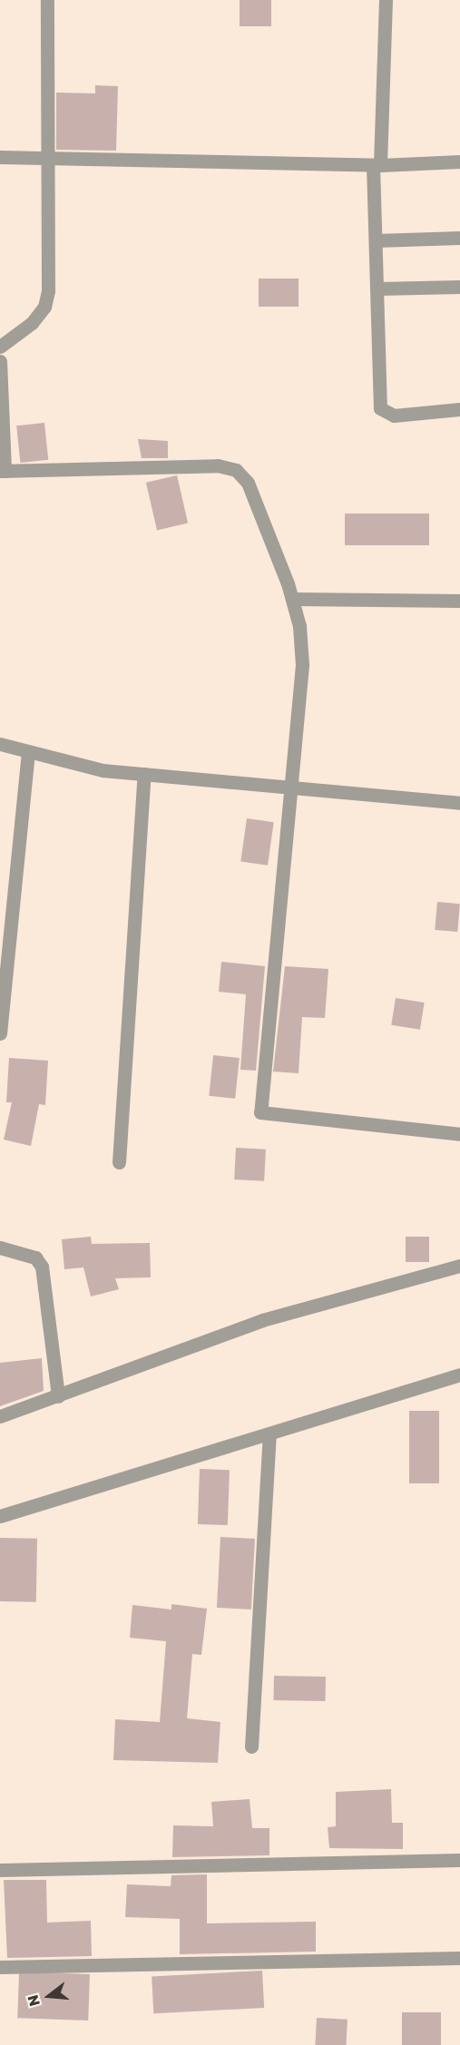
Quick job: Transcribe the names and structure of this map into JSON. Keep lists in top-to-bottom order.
{
  "north": "left"
}
